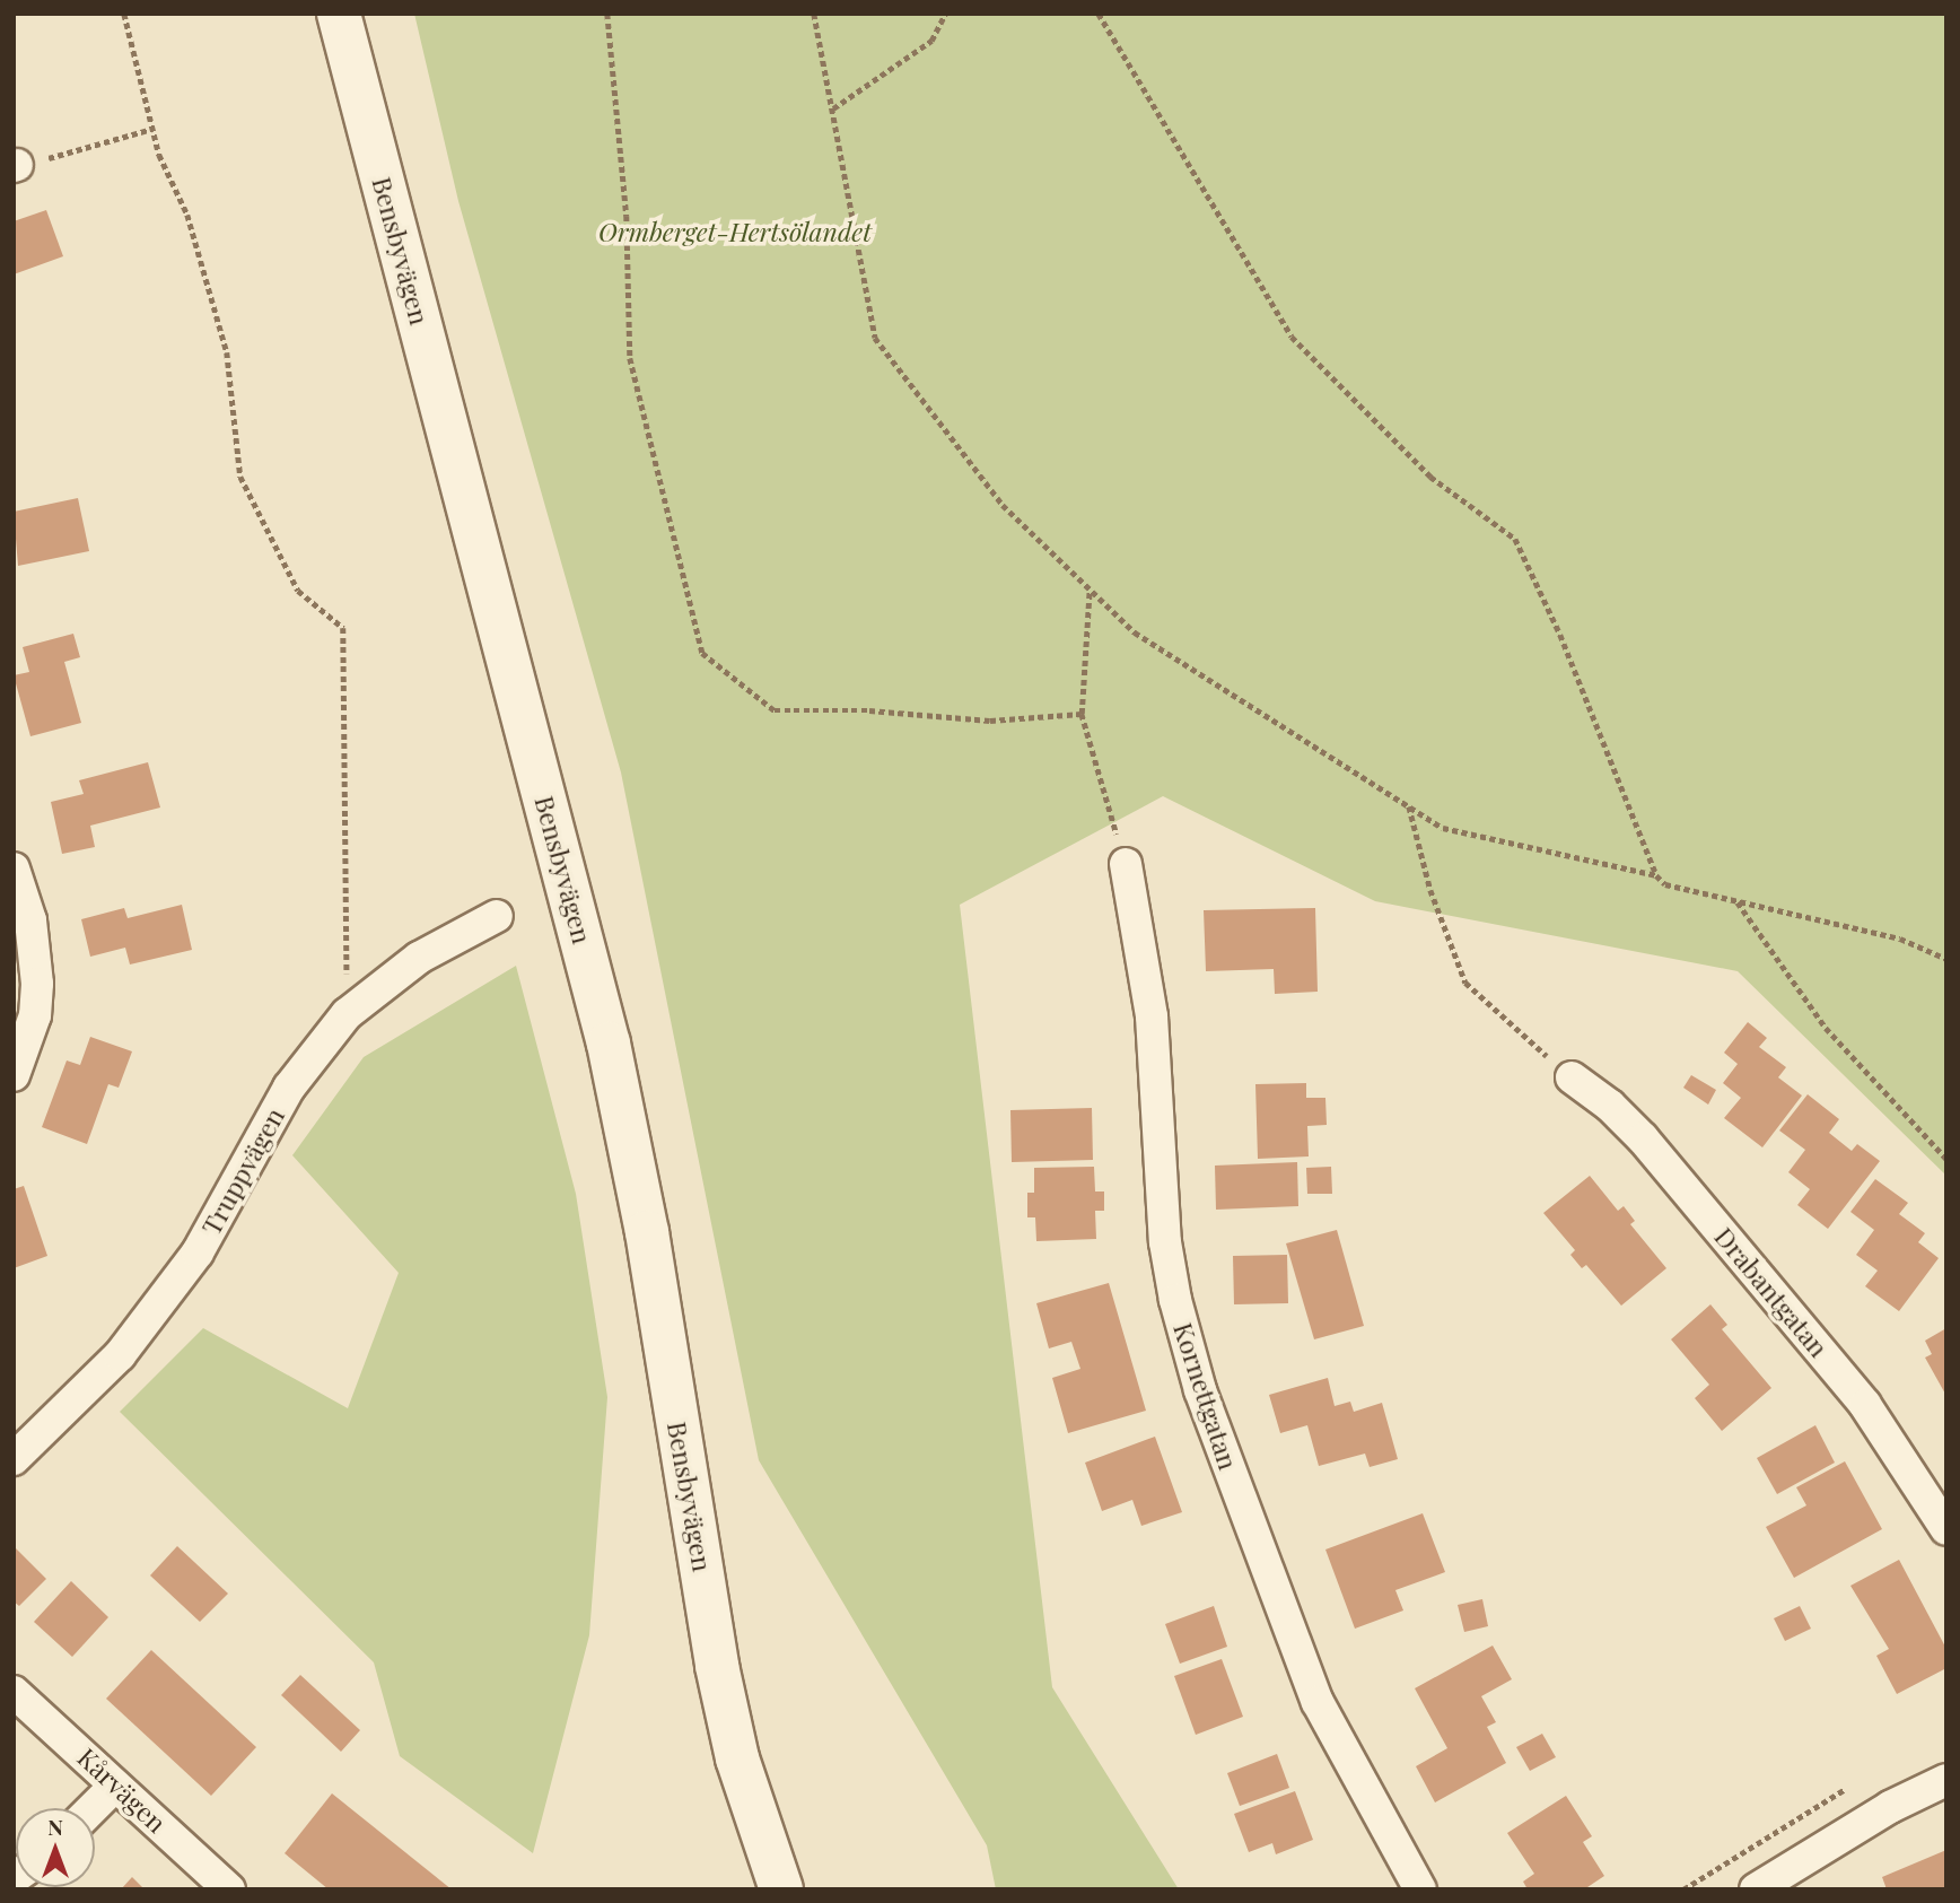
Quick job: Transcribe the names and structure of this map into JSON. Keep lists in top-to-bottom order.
{
  "streets": {
    "main road": ["Bensbyvägen"],
    "street": [
      "Truppvägen",
      "Drabantgatan",
      "Kornettgatan",
      "Kårvägen"
    ]
  },
  "parks": ["Ormberget-Hertsölandet"],
  "north": "top"
}
